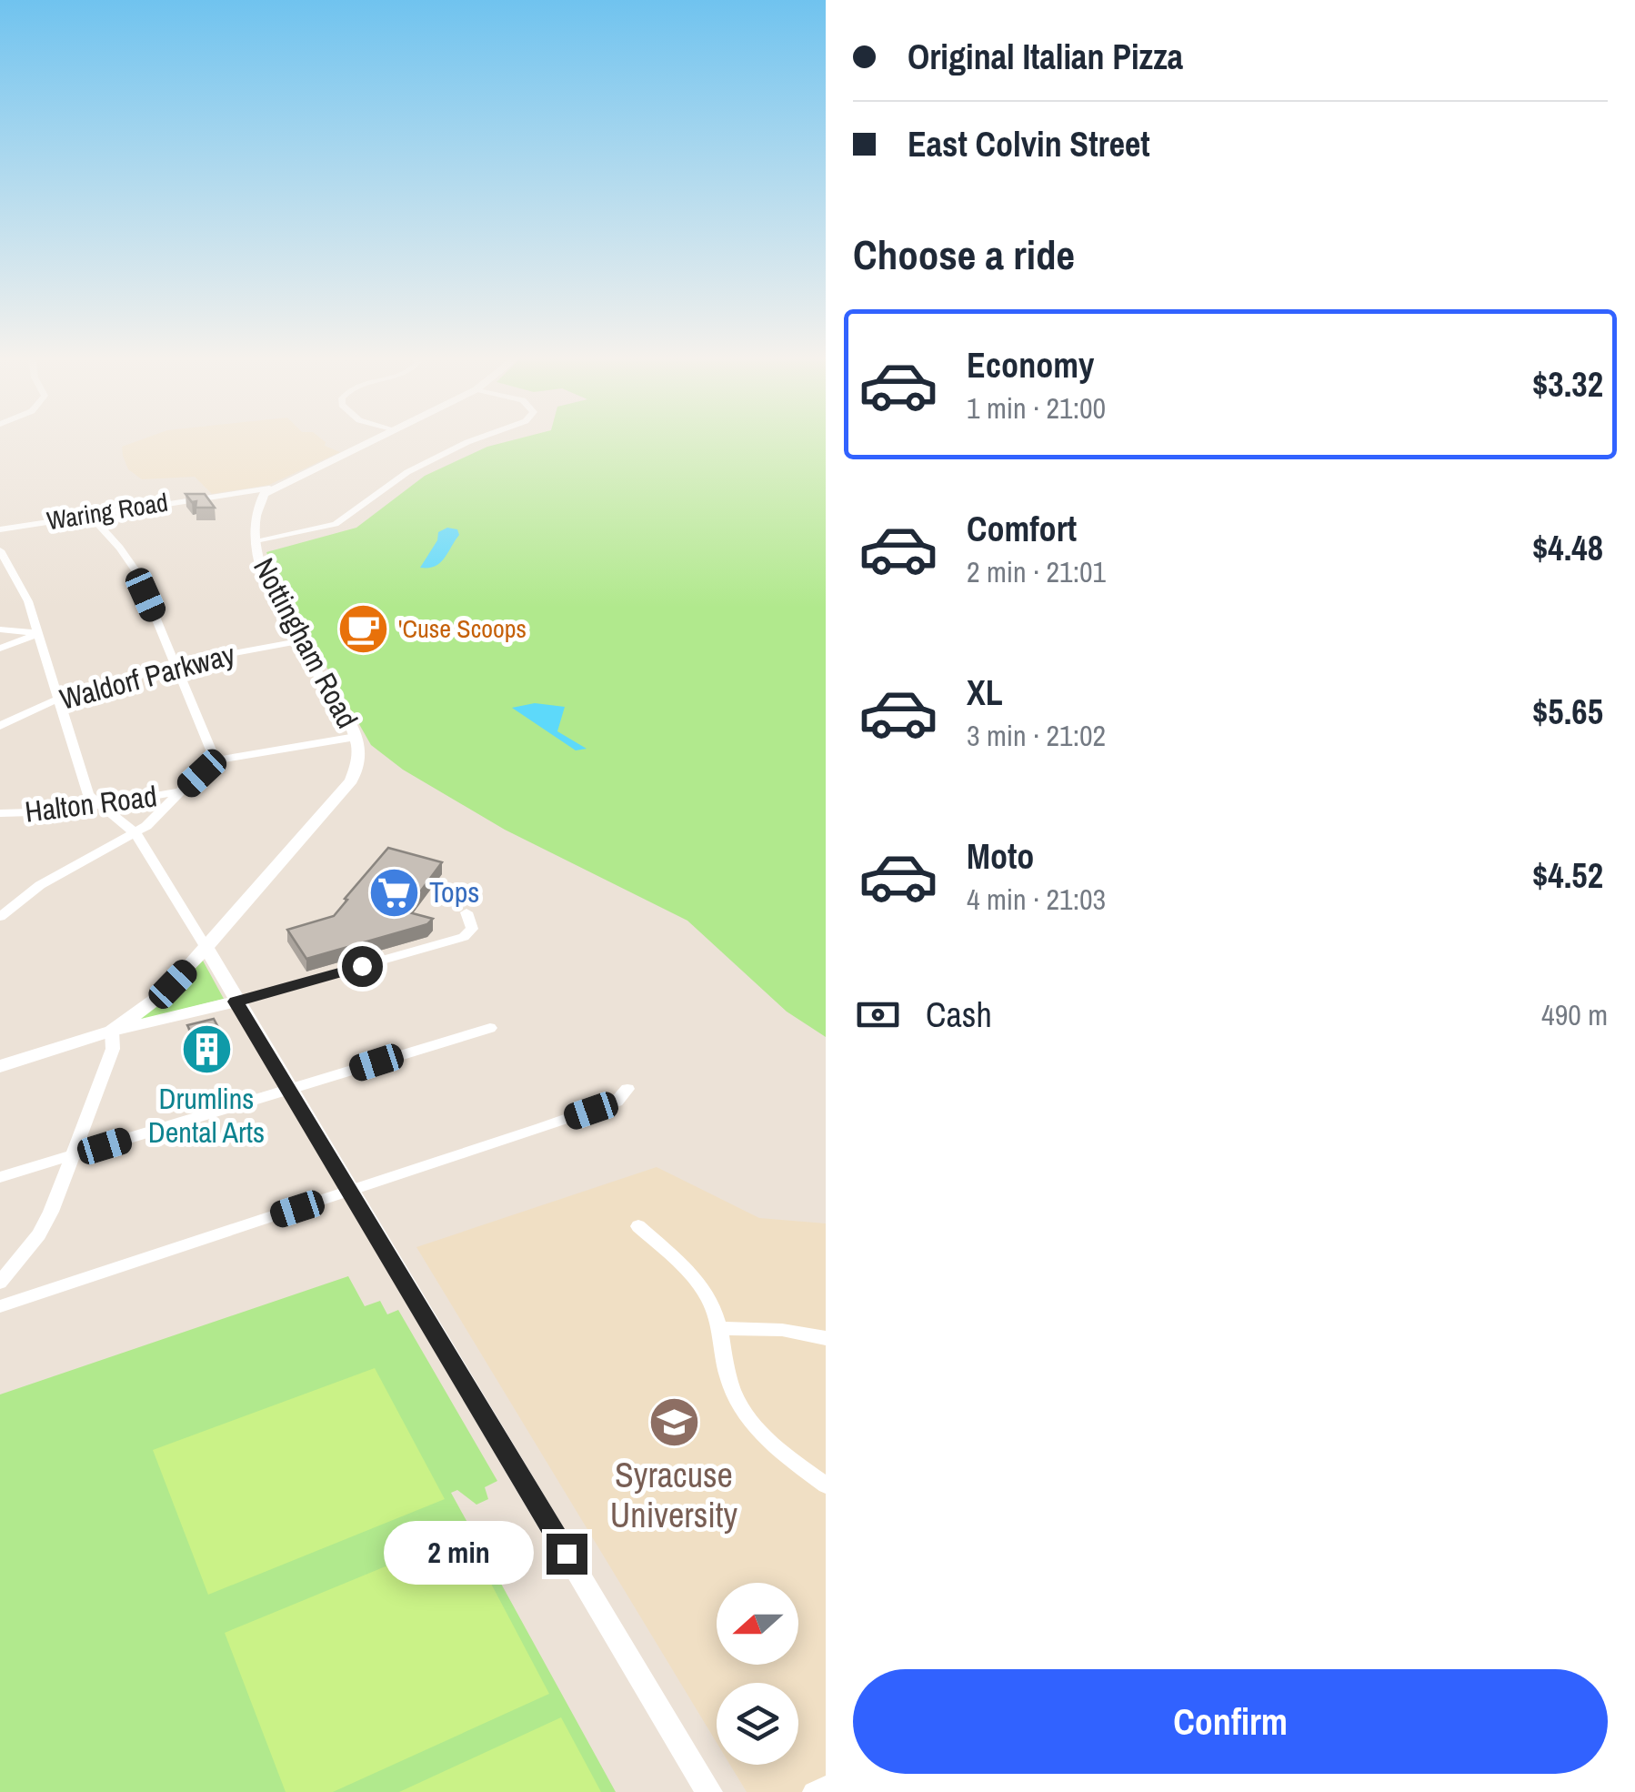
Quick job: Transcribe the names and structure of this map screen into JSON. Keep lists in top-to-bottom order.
{
  "streets": {
    "street": [
      "Waring Road",
      "Nottingham Road",
      "Waldorf Parkway",
      "Halton Road"
    ]
  },
  "crossings": [
    ["Waring Road", "Nottingham Road"],
    ["Nottingham Road", "Waldorf Parkway"]
  ],
  "places": {
    "cafe": ["'Cuse Scoops"],
    "supermarket": ["Tops"],
    "building": ["Drumlins Dental Arts"],
    "school or university": ["Syracuse University"]
  },
  "north": "left",
  "page": {
    "banner": ["Original Italian Pizza", "East Colvin Street"],
    "heading": "Choose a ride",
    "list": [
      {
        "name": "Economy",
        "note": "1 min · 21:00",
        "value": "$3.32"
      },
      {
        "name": "Comfort",
        "note": "2 min · 21:01",
        "value": "$4.48"
      },
      {
        "name": "XL",
        "note": "3 min · 21:02",
        "value": "$5.65"
      },
      {
        "name": "Moto",
        "note": "4 min · 21:03",
        "value": "$4.52"
      }
    ],
    "pay": ["Cash", "490 m"],
    "bubble": "2 min",
    "buttons": "Confirm"
  }
}
